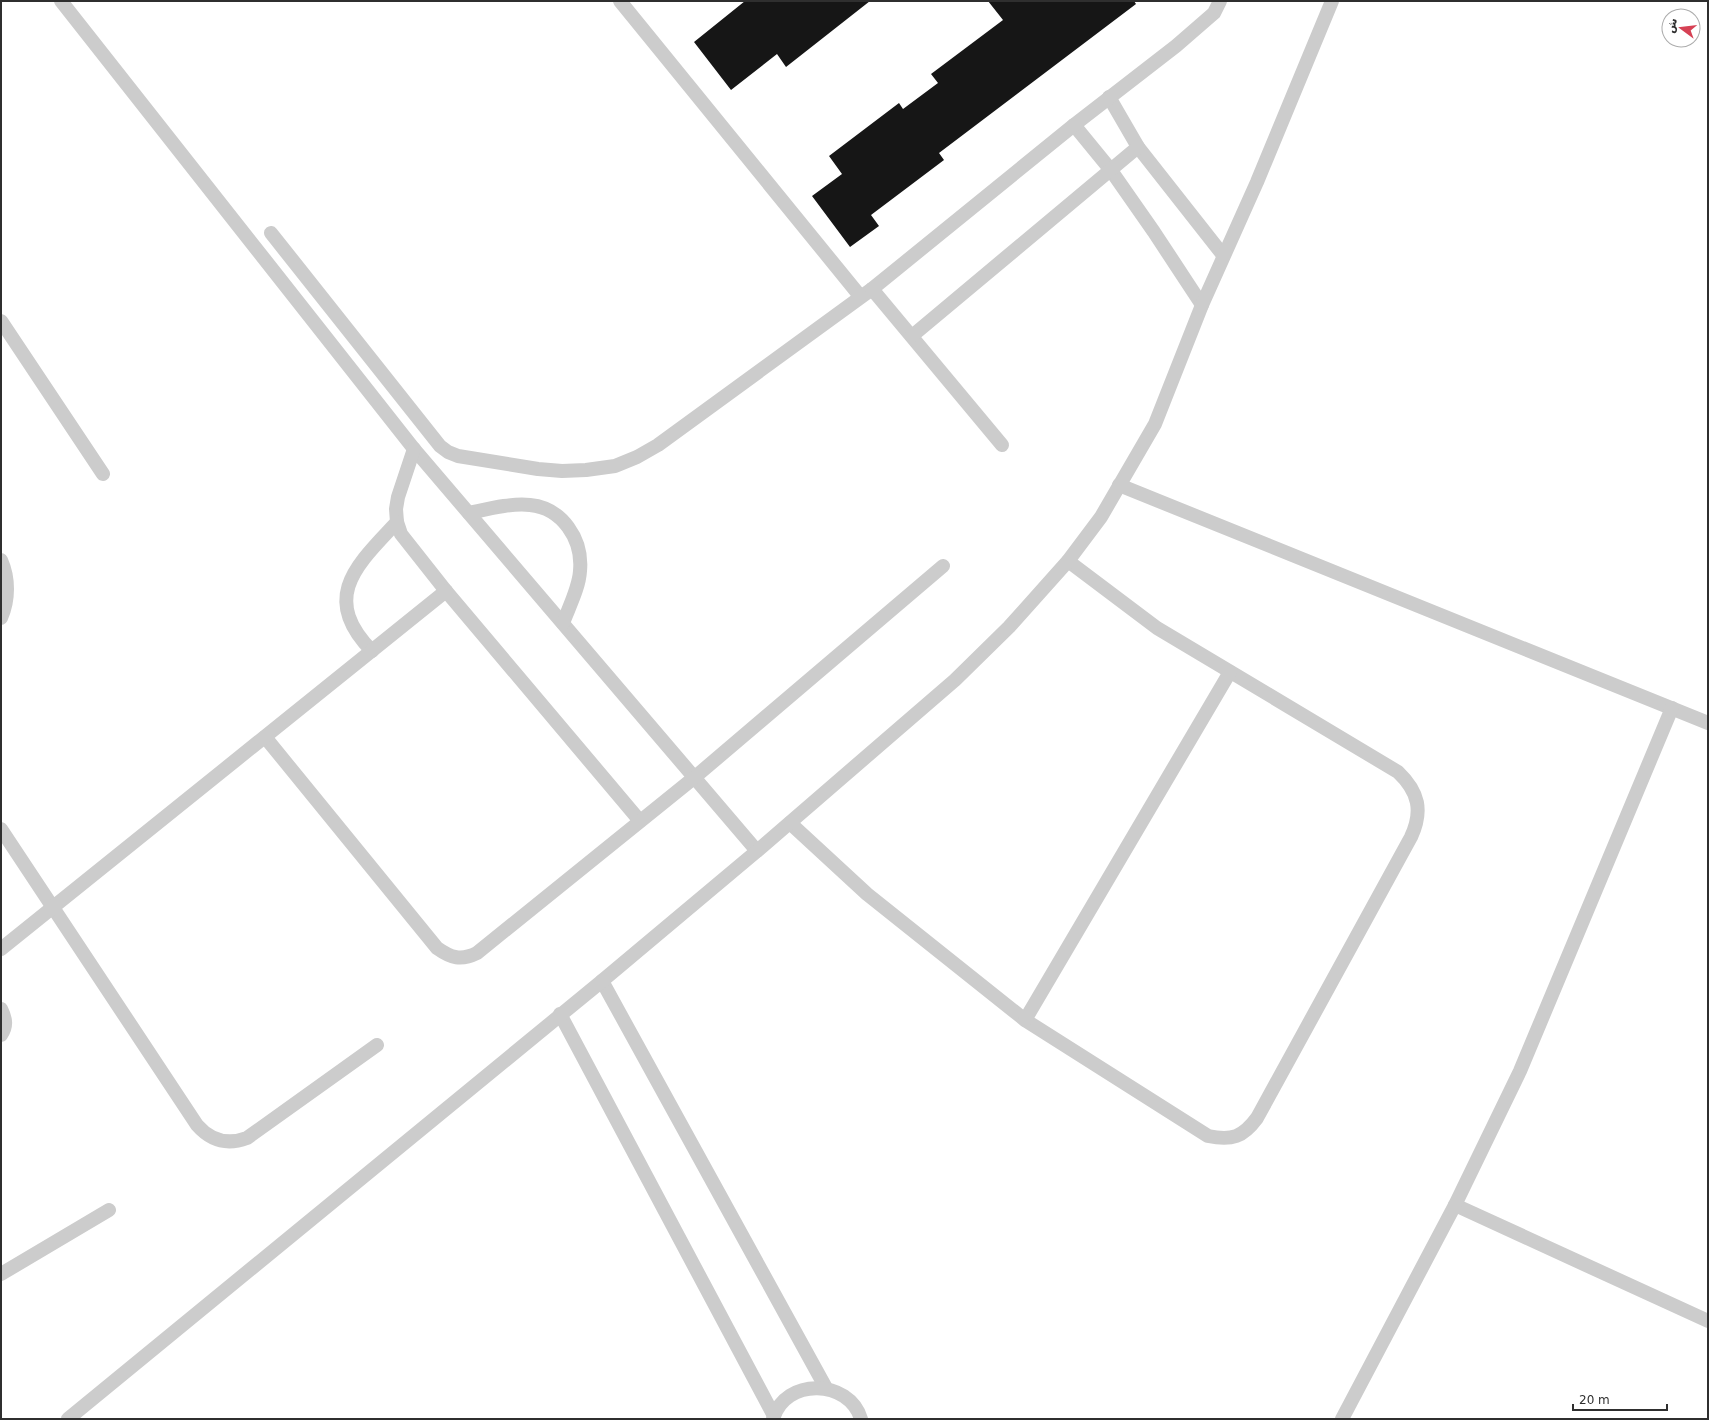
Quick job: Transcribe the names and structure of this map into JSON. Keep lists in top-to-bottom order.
{
  "scale_bar": "20 m",
  "north": "left"
}
